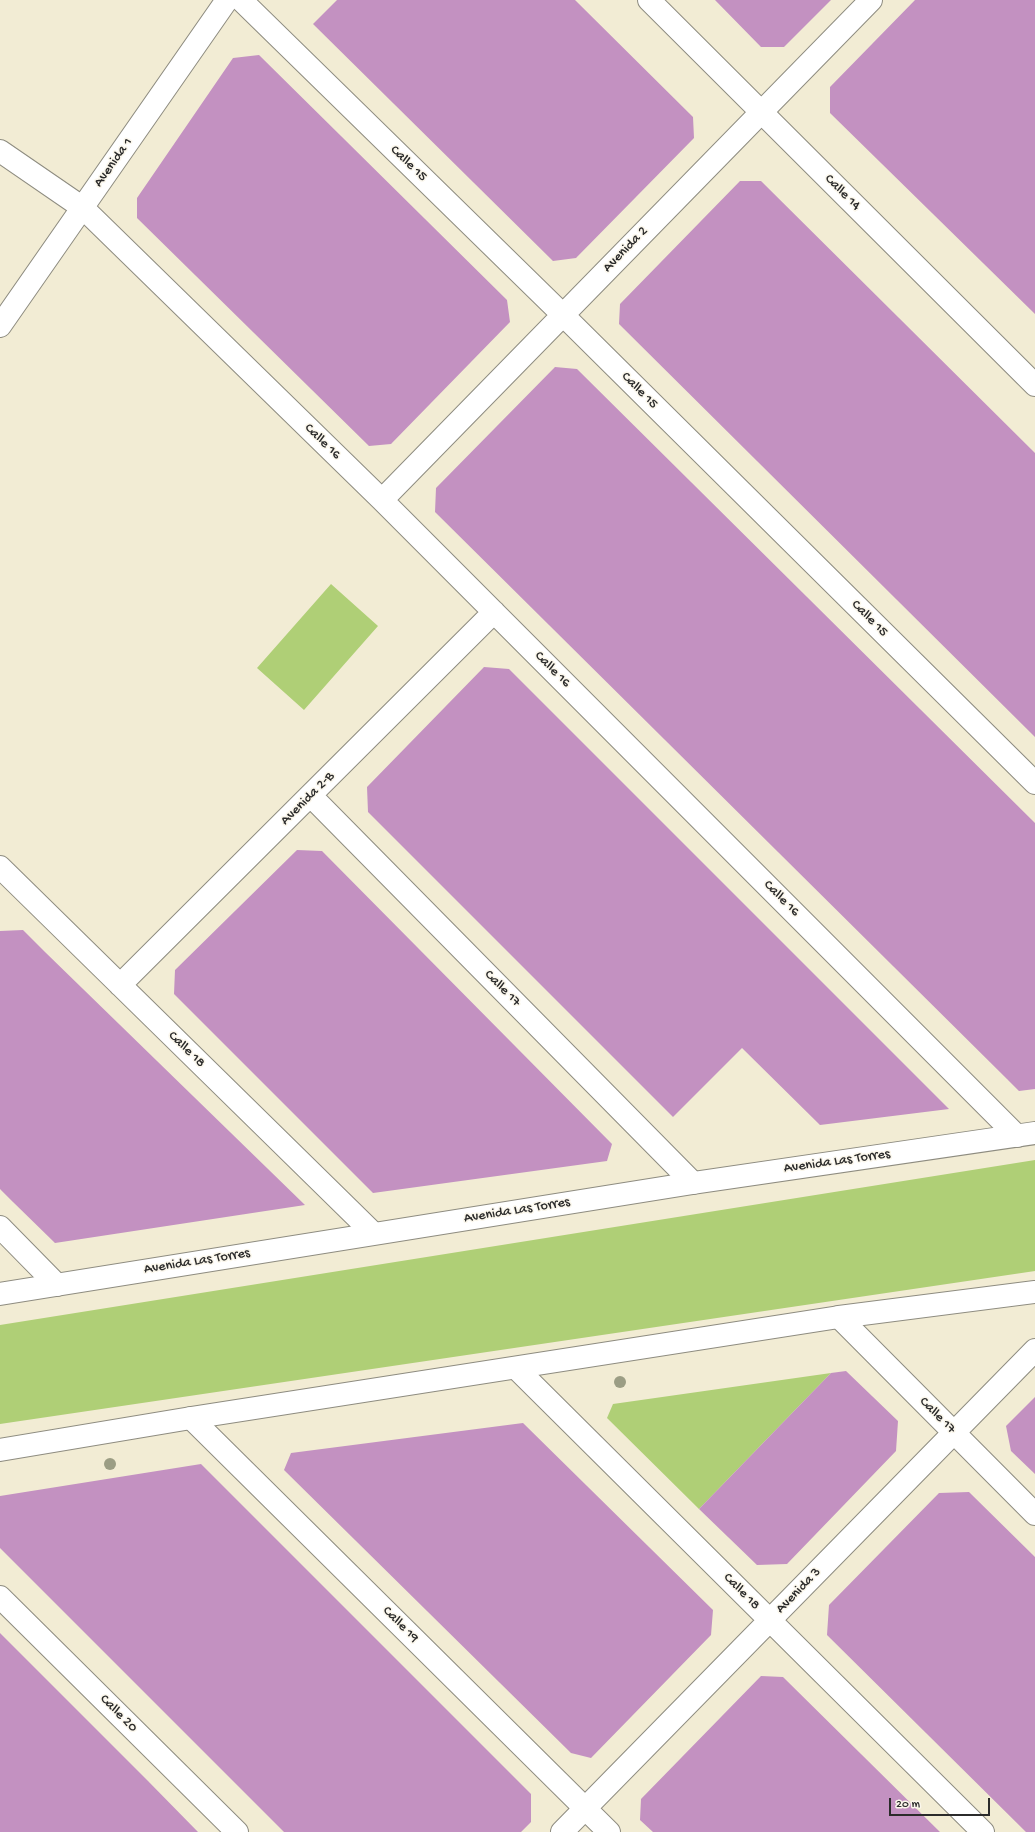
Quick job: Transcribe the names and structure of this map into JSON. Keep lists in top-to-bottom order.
{
  "streets": {
    "street": [
      "Avenida 1",
      "Calle 15",
      "Calle 14",
      "Avenida 2",
      "Calle 16",
      "Avenida 2-B",
      "Calle 17",
      "Calle 18",
      "Avenida Las Torres",
      "Avenida 3",
      "Calle 19",
      "Calle 20"
    ]
  },
  "crossings": [
    ["Avenida 1", "Calle 16"],
    ["Calle 15", "Avenida 2"],
    ["Calle 14", "Avenida 2"],
    ["Avenida 2", "Calle 16"],
    ["Calle 16", "Avenida 2-B"],
    ["Calle 16", "Avenida Las Torres"],
    ["Avenida 2-B", "Calle 17"],
    ["Avenida 2-B", "Calle 18"],
    ["Calle 17", "Avenida Las Torres"],
    ["Calle 17", "Avenida 3"],
    ["Calle 18", "Avenida Las Torres"],
    ["Calle 18", "Avenida 3"],
    ["Avenida 3", "Calle 19"]
  ],
  "scale_bar": "20 m"
}
